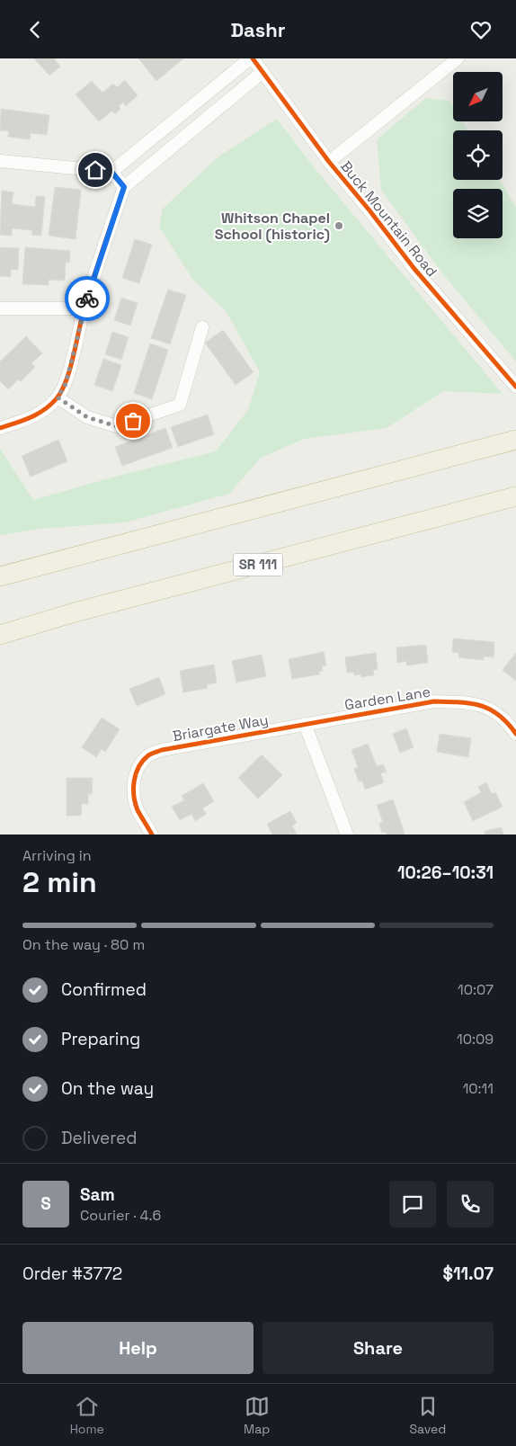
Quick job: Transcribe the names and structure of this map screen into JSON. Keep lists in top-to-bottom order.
{
  "streets": {
    "highway": ["SR 111"],
    "street": ["Buck Mountain Road", "Garden Lane", "Briargate Way"]
  },
  "crossings": [
    ["Garden Lane", "Briargate Way"]
  ],
  "places": ["Whitson Chapel School (historic)"],
  "north": "bottom left",
  "page": {
    "header": "Dashr",
    "heading": ["2 min", "Arriving in", "10:26–10:31"],
    "panel": [
      "Sam",
      "Courier · 4.6",
      "Order #3772",
      "$11.07"
    ],
    "bar": "On the way · 80 m",
    "list": [
      ["Confirmed", "10:07"],
      ["Preparing", "10:09"],
      ["On the way", "10:11"],
      "Delivered"
    ],
    "round": "S",
    "buttons": ["Help", "Share"],
    "tabs": ["Home", "Map", "Saved"]
  }
}
